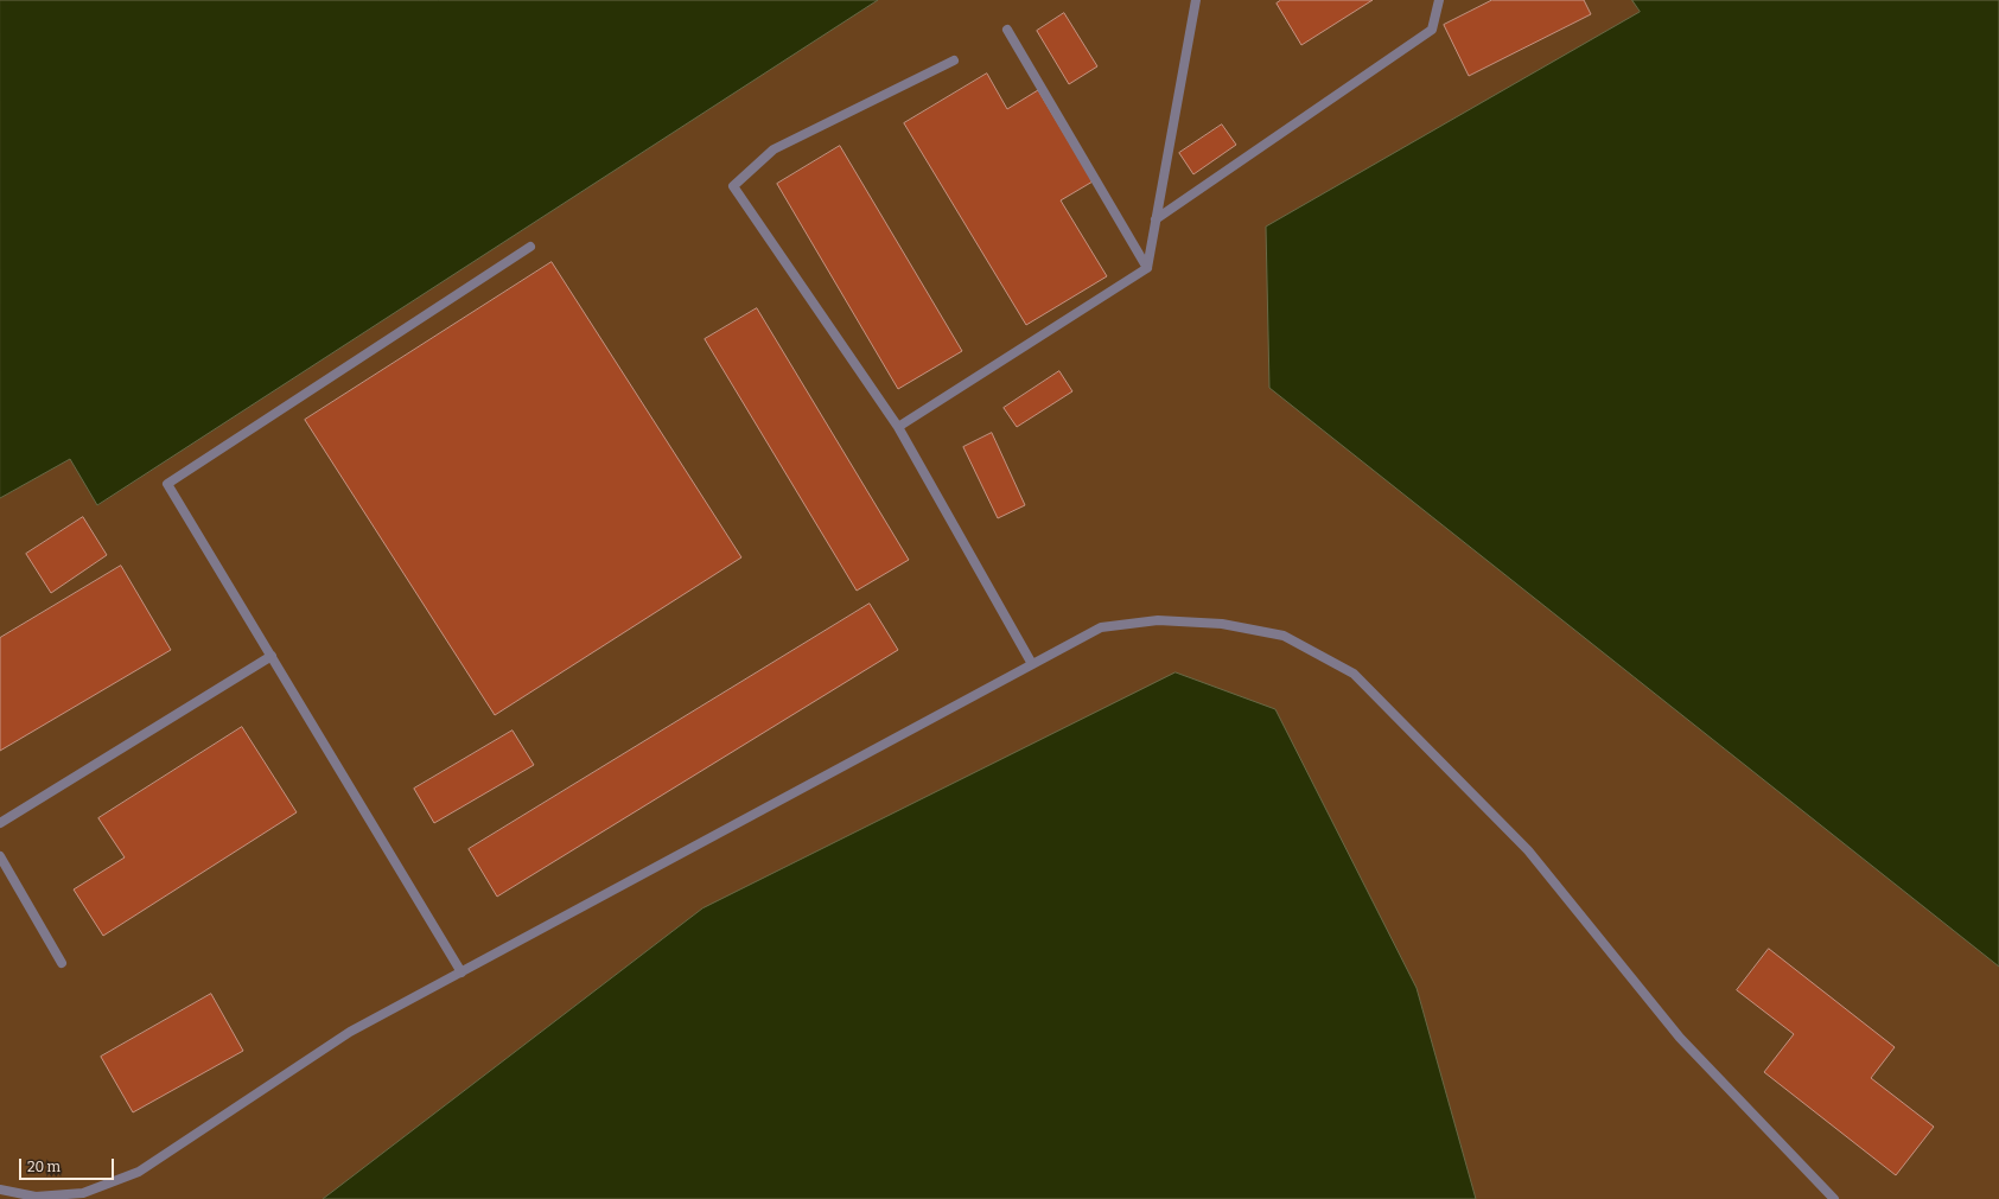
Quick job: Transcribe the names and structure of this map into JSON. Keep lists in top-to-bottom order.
{
  "scale_bar": "20 m"
}
